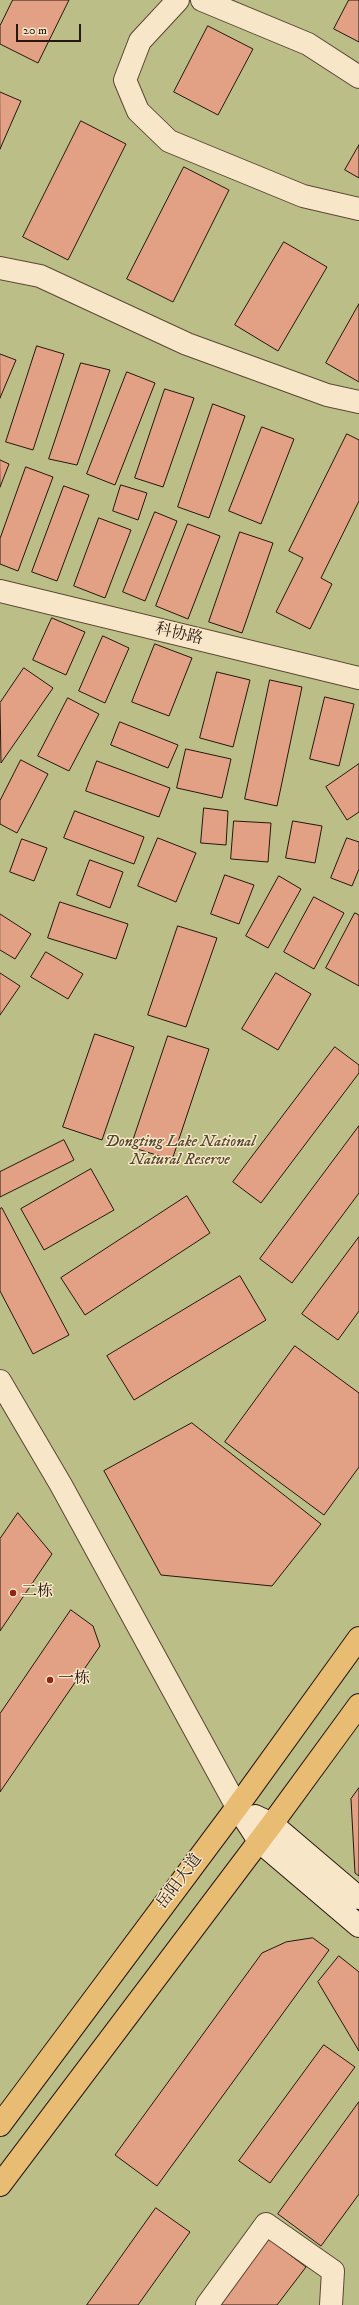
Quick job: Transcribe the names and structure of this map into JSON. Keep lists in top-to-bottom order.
{
  "streets": {
    "main road": ["岳阳大道"],
    "street": ["科协路"]
  },
  "parks": ["Dongting Lake National Natural Reserve"],
  "places": ["二栋", "一栋"],
  "scale_bar": "20 m"
}
